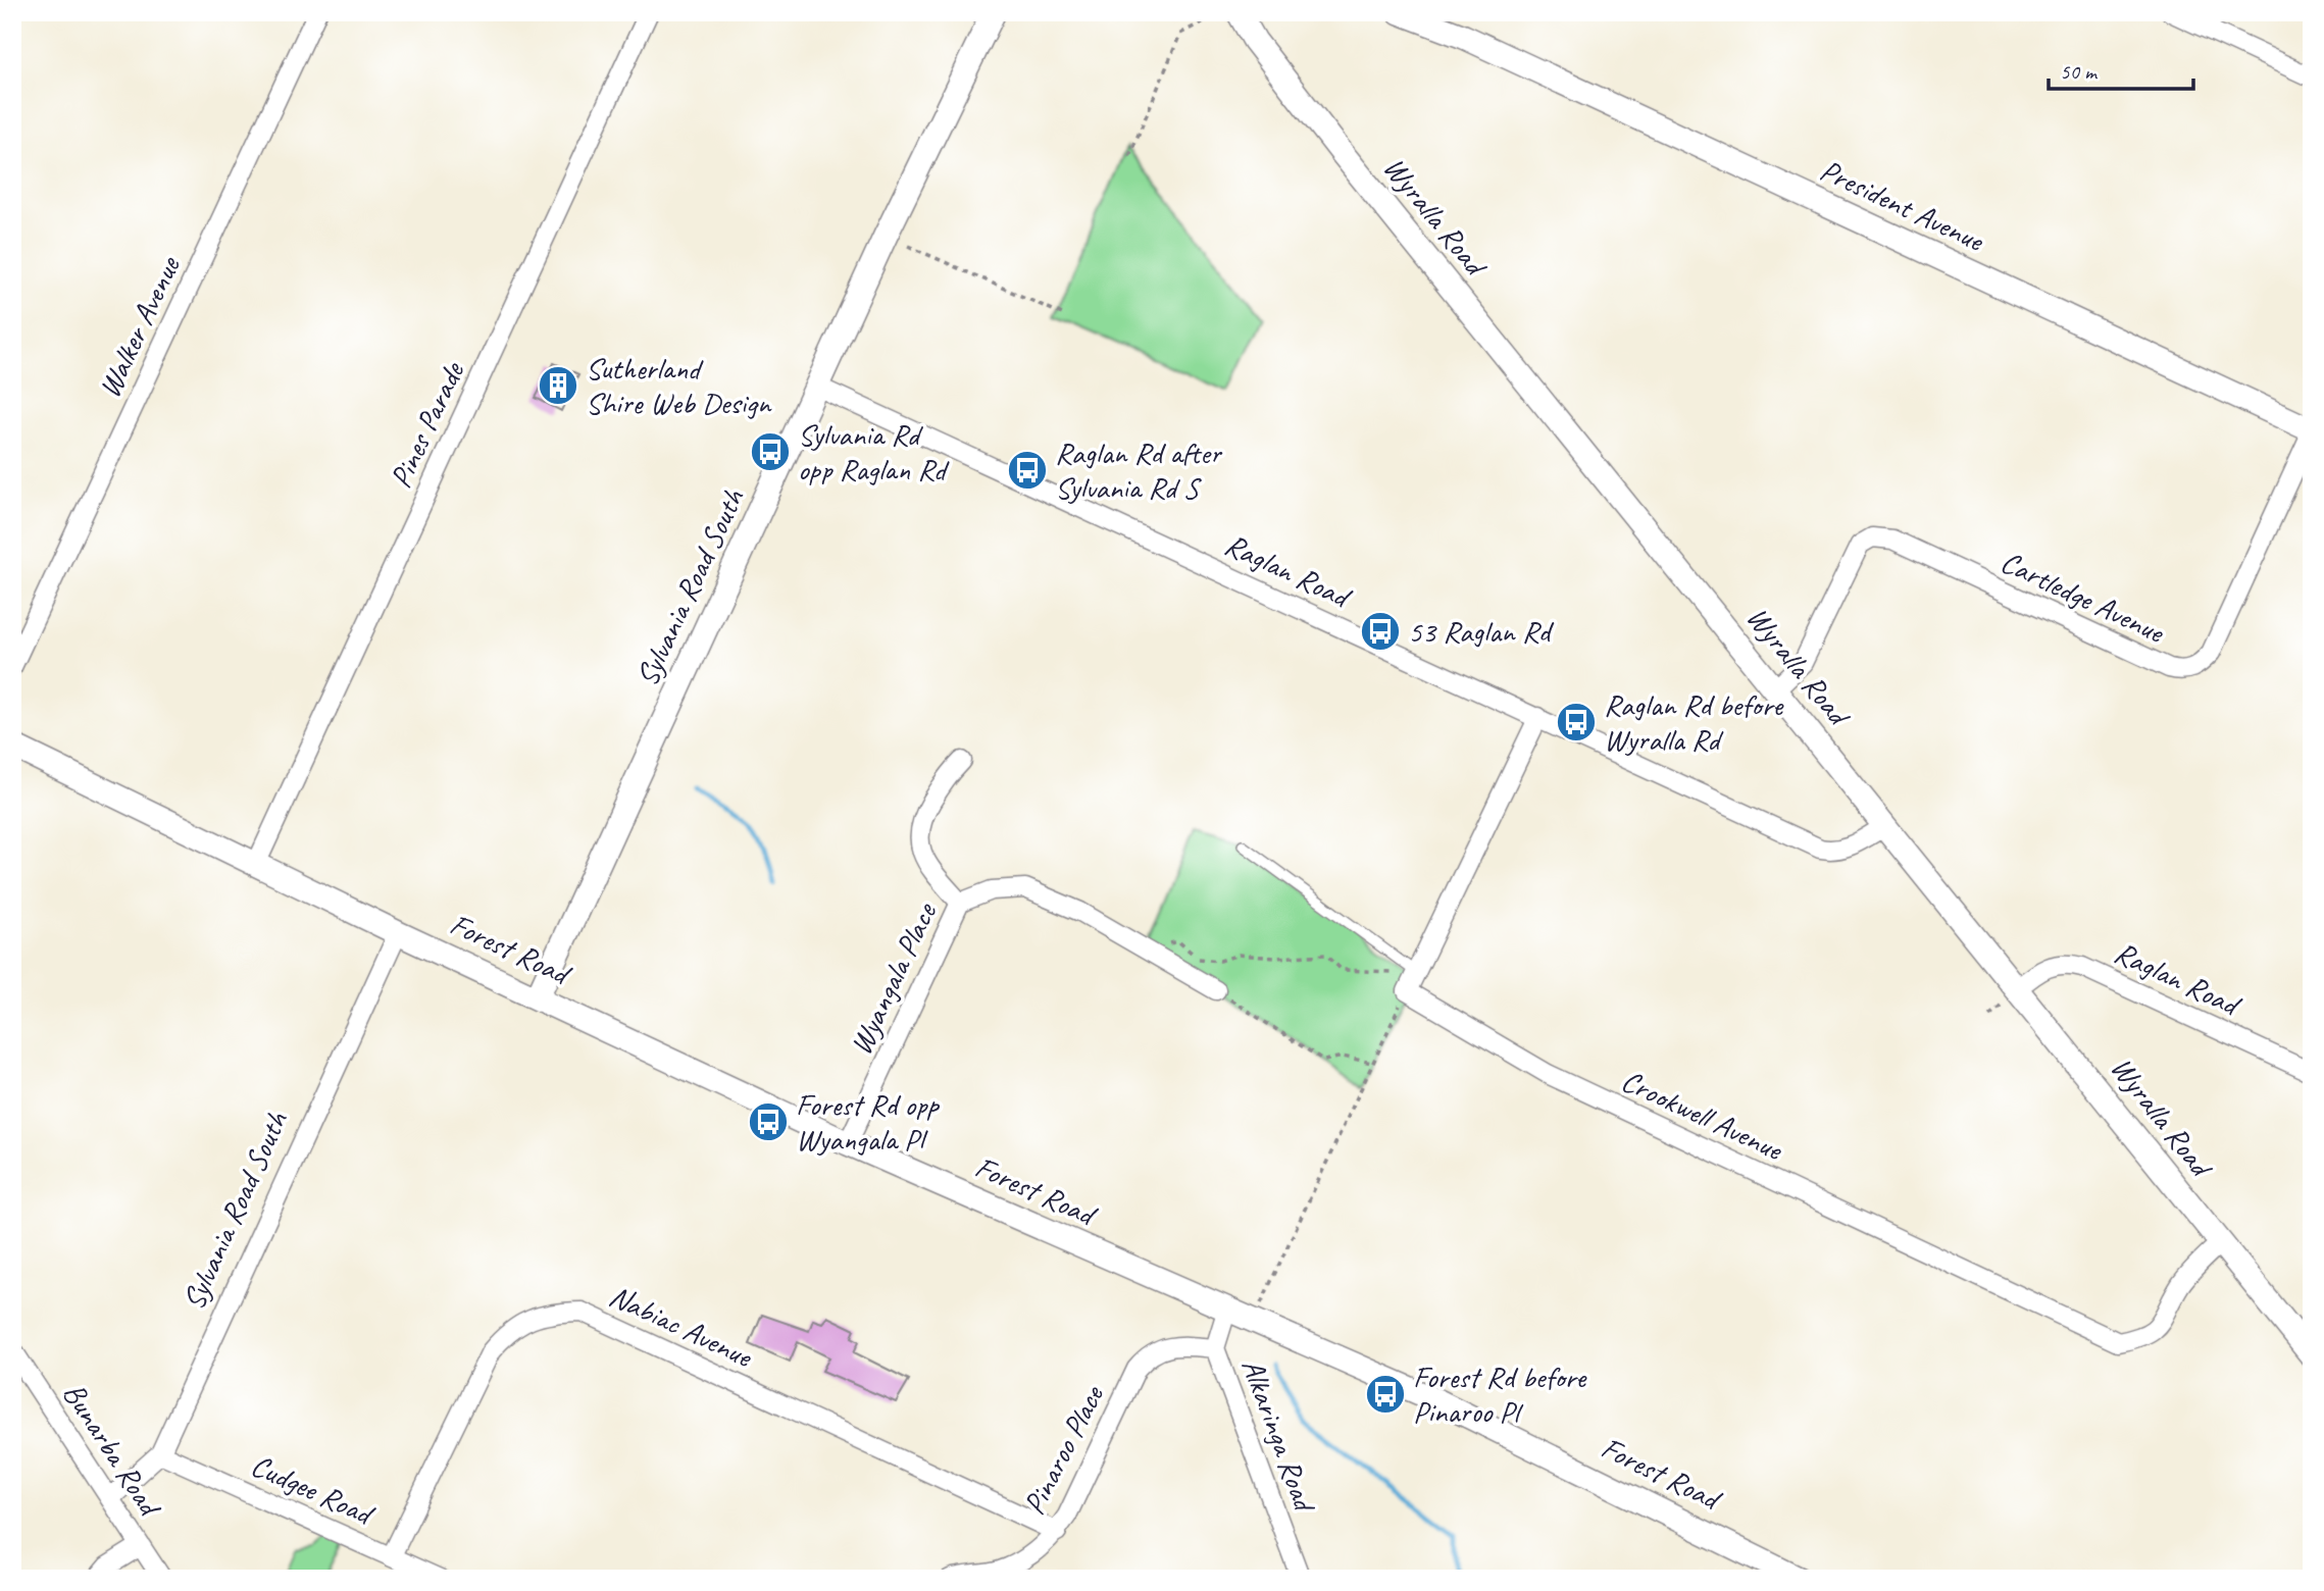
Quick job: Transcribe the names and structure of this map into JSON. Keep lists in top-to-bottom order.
{
  "streets": {
    "street": [
      "President Avenue",
      "Wyralla Road",
      "Walker Avenue",
      "Pines Parade",
      "Raglan Road",
      "Sylvania Road South",
      "Cartledge Avenue",
      "Forest Road",
      "Wyangala Place",
      "Crookwell Avenue",
      "Nabiac Avenue",
      "Alkaringa Road",
      "Bunarba Road",
      "Pinaroo Place",
      "Cudgee Road"
    ]
  },
  "crossings": [
    ["President Avenue", "Cartledge Avenue"],
    ["Wyralla Road", "Raglan Road"],
    ["Wyralla Road", "Cartledge Avenue"],
    ["Wyralla Road", "Crookwell Avenue"],
    ["Pines Parade", "Forest Road"],
    ["Raglan Road", "Sylvania Road South"],
    ["Sylvania Road South", "Forest Road"],
    ["Sylvania Road South", "Bunarba Road"],
    ["Sylvania Road South", "Cudgee Road"],
    ["Forest Road", "Wyangala Place"],
    ["Forest Road", "Alkaringa Road"],
    ["Nabiac Avenue", "Pinaroo Place"],
    ["Nabiac Avenue", "Cudgee Road"],
    ["Alkaringa Road", "Pinaroo Place"]
  ],
  "places": {
    "building": ["Sutherland Shire Web Design"],
    "bus stop": [
      "Sylvania Rd opp Raglan Rd",
      "Raglan Rd after Sylvania Rd S",
      "53 Raglan Rd",
      "Raglan Rd before Wyralla Rd",
      "Forest Rd opp Wyangala Pl",
      "Forest Rd before Pinaroo Pl"
    ]
  },
  "scale_bar": "50 m"
}
